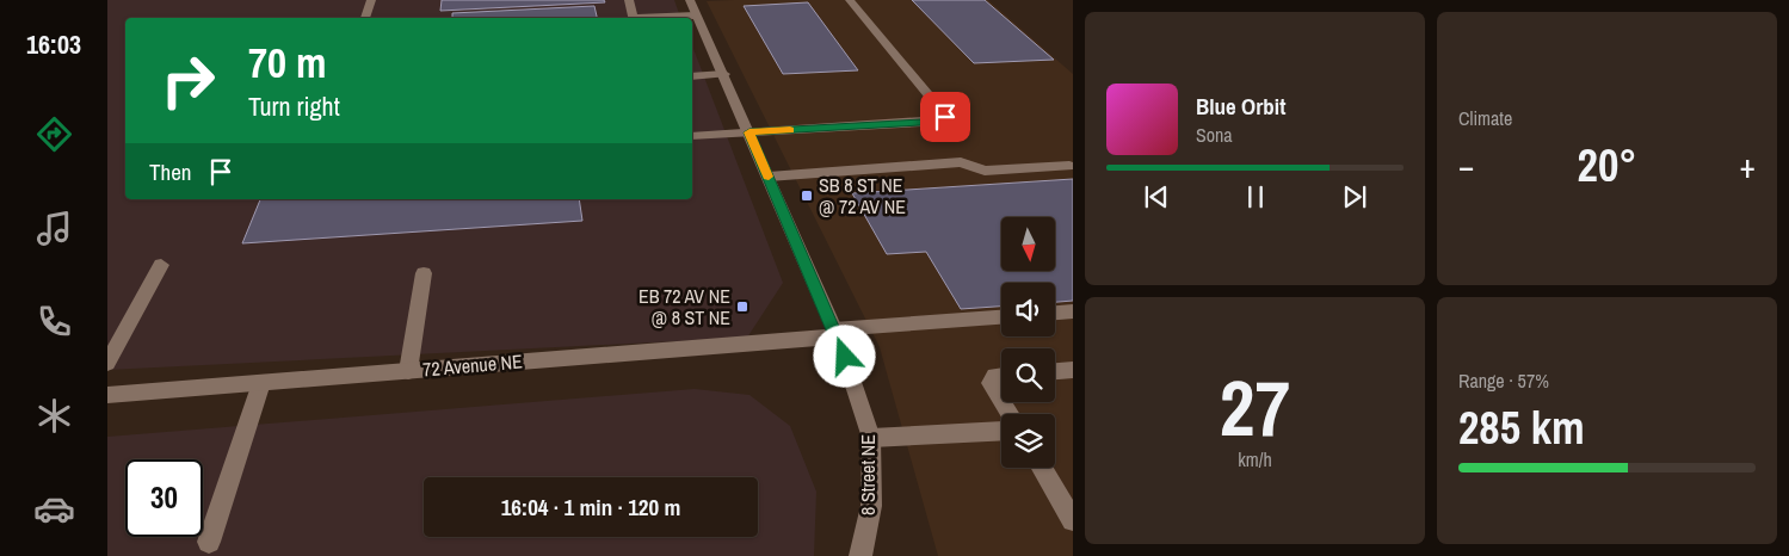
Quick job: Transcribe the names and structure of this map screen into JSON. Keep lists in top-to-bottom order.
{
  "streets": {
    "street": ["72 Avenue NE", "8 Street NE"]
  },
  "crossings": [
    ["72 Avenue NE", "8 Street NE"]
  ],
  "places": {
    "transit": ["SB 8 ST NE @ 72 AV NE", "EB 72 AV NE @ 8 ST NE"]
  },
  "north": "bottom",
  "page": {
    "tabs": "16:03",
    "tile": [
      "Climate",
      ["27", "km/h"],
      ["Range · 57%", "285 km"]
    ],
    "turn": ["70 m", "Turn right"],
    "song": ["Blue Orbit", "Sona"],
    "heat": ["−", "20°", "+"],
    "then": "Then",
    "limit": "30",
    "trip": "16:04 · 1 min · 120 m"
  }
}
